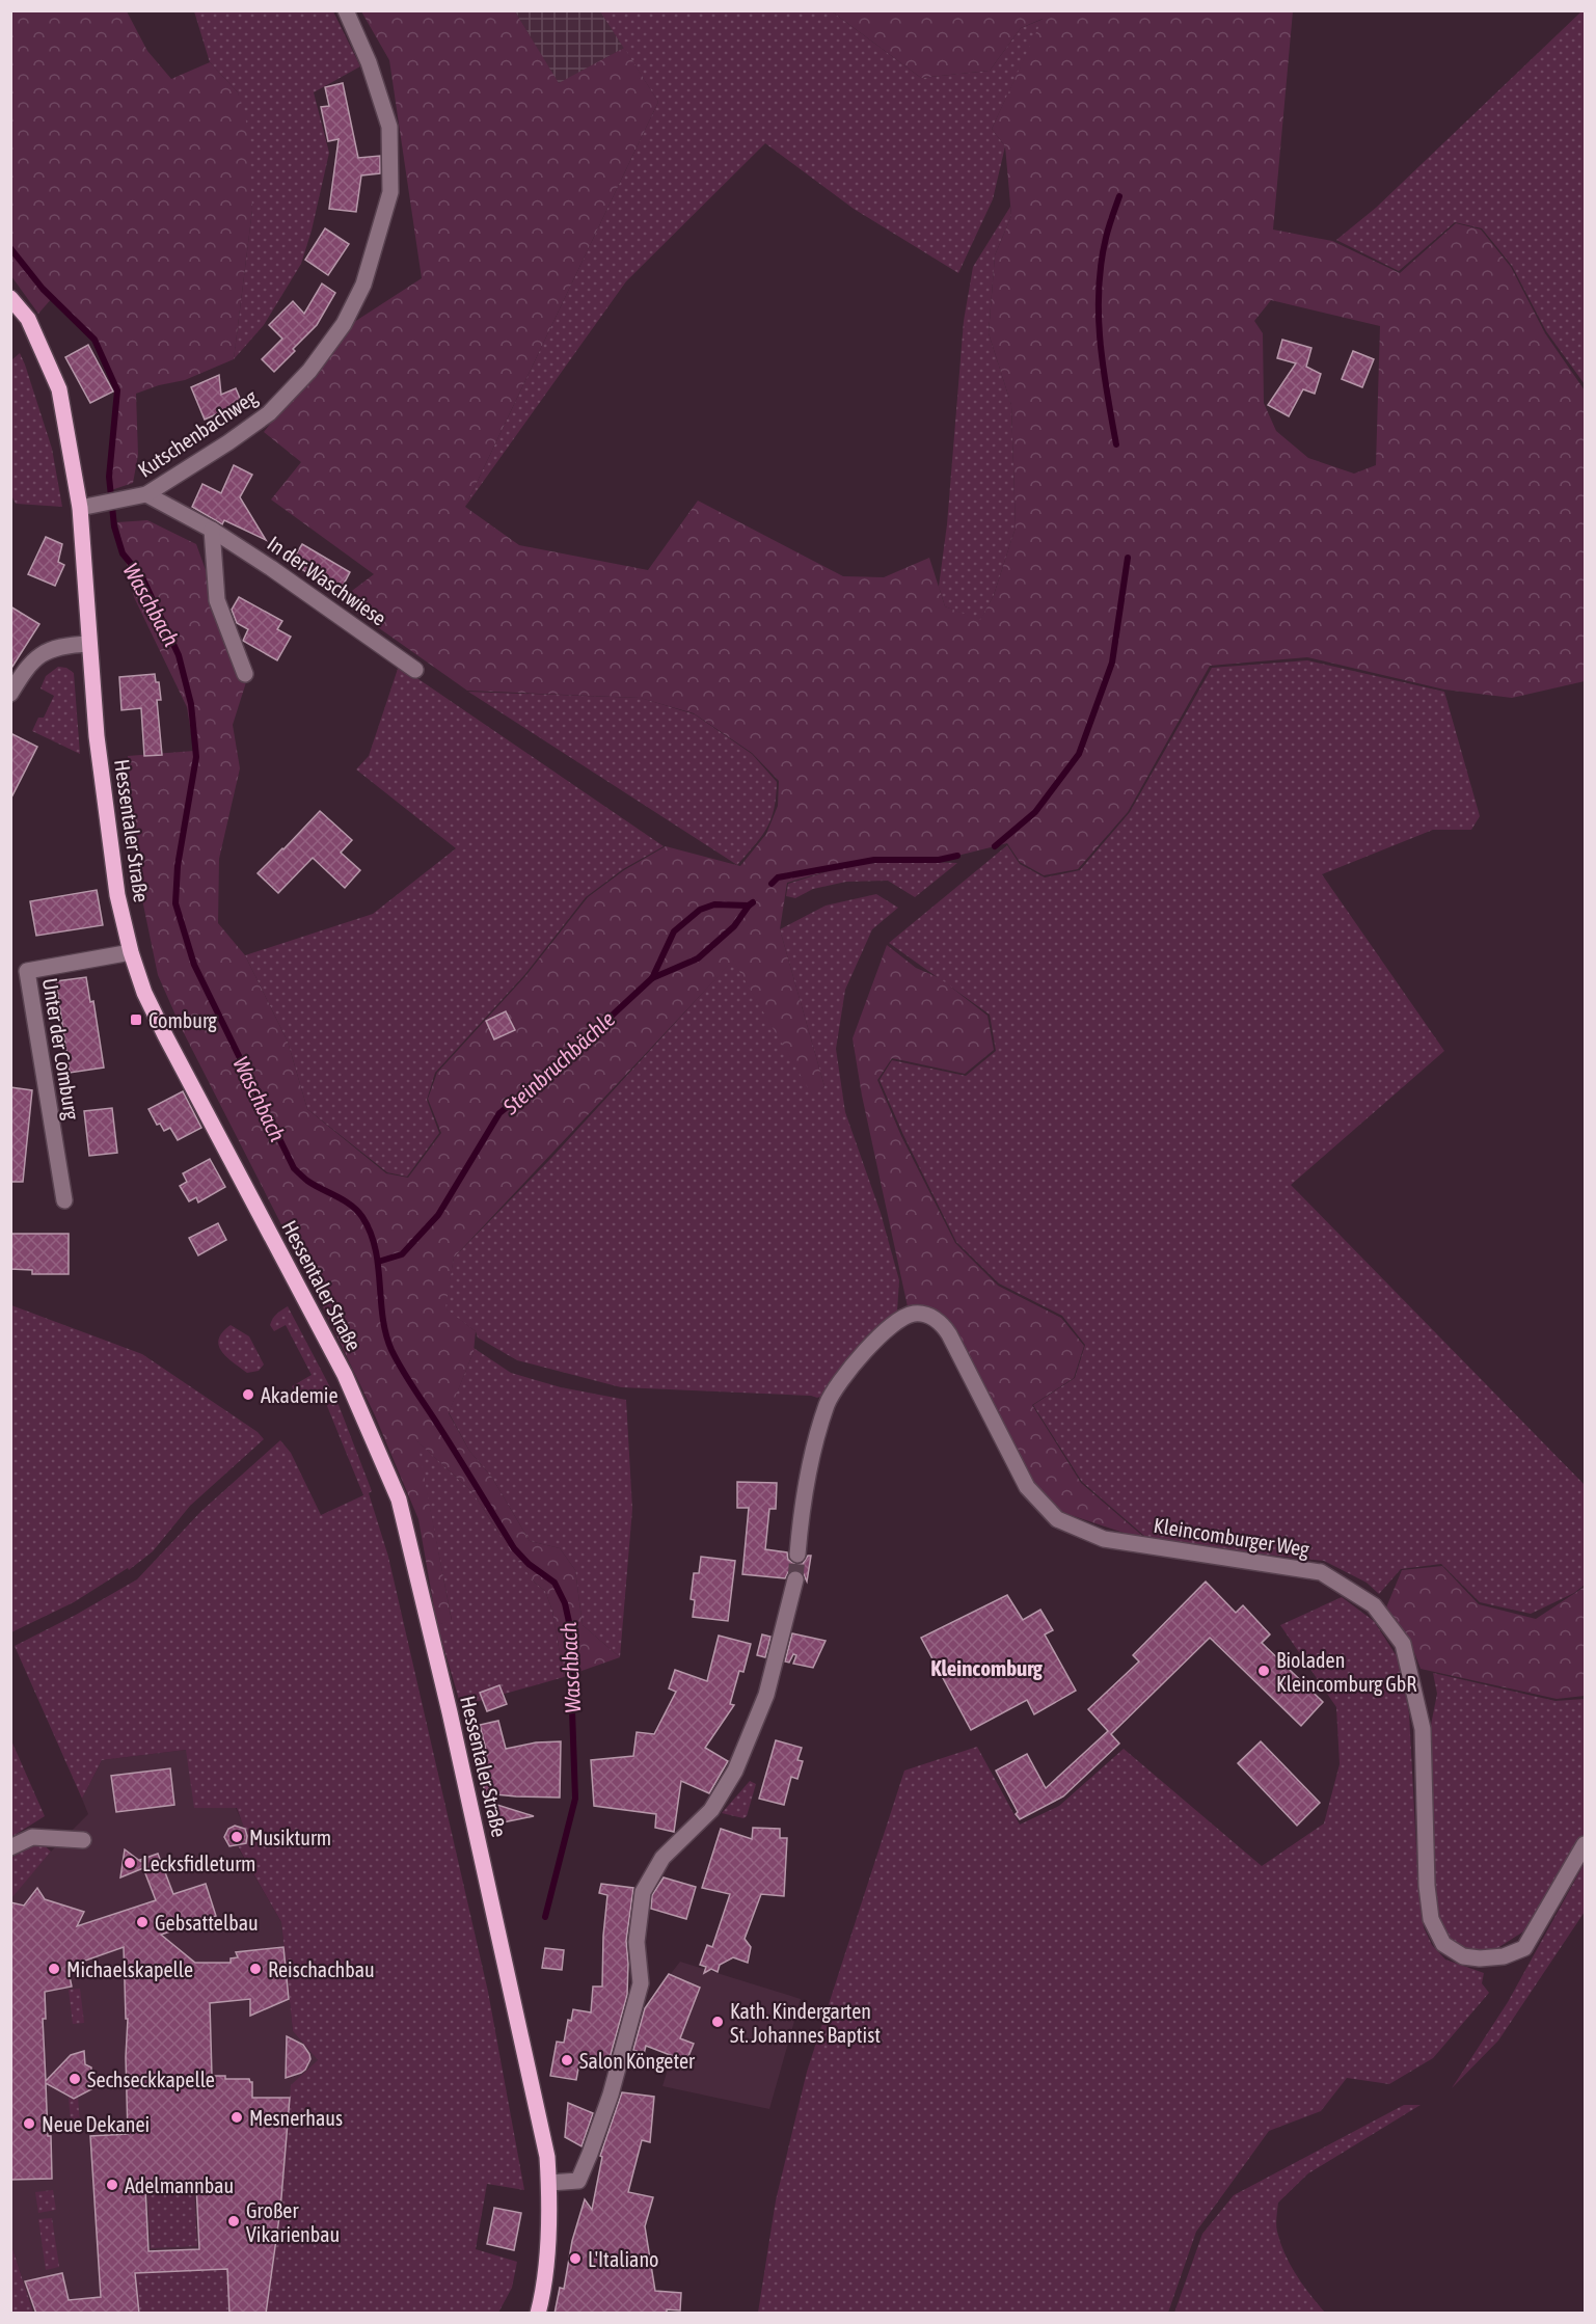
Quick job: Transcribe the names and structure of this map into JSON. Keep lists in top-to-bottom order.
{
  "streets": {
    "main road": ["Hessentaler Straße"],
    "street": [
      "Kutschenbachweg",
      "In der Waschwiese",
      "Unter der Comburg",
      "Kleincomburger Weg"
    ]
  },
  "crossings": [
    ["Kutschenbachweg", "In der Waschwiese"],
    ["Kutschenbachweg", "Hessentaler Straße"],
    ["Hessentaler Straße", "Unter der Comburg"]
  ],
  "districts": ["Kleincomburg"],
  "water": ["Waschbach", "Steinbruchbächle"],
  "places": {
    "transit": ["Comburg"],
    "other": [
      "Akademie",
      "Bioladen Kleincomburg GbR",
      "Musikturm",
      "Lecksfidleturm",
      "Gebsattelbau",
      "Michaelskapelle",
      "Reischachbau",
      "Kath. Kindergarten St. Johannes Baptist",
      "Salon Köngeter",
      "Sechseckkapelle",
      "Mesnerhaus",
      "Neue Dekanei",
      "Adelmannbau",
      "Großer Vikarienbau",
      "L'Italiano"
    ]
  }
}
